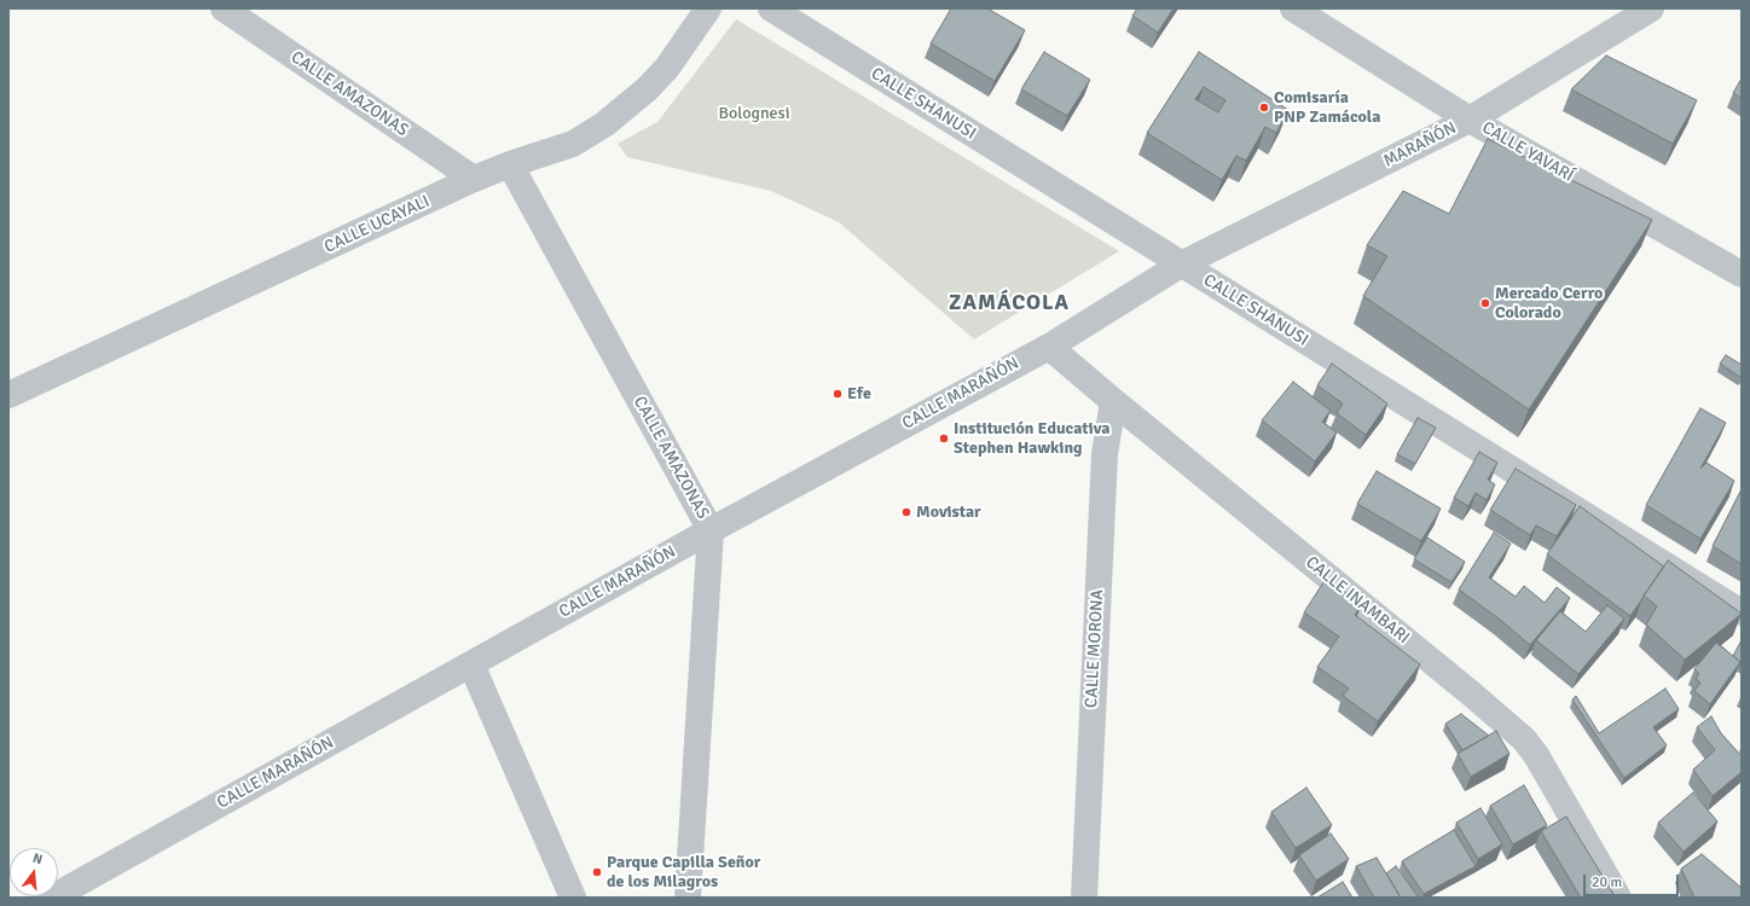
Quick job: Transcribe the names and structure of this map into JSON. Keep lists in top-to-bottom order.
{
  "streets": {
    "street": [
      "CALLE AMAZONAS",
      "CALLE SHANUSI",
      "MARAÑÓN",
      "CALLE YAVARÍ",
      "CALLE UCAYALI",
      "CALLE MARAÑÓN",
      "CALLE INAMBARI",
      "CALLE MORONA"
    ]
  },
  "crossings": [
    ["CALLE AMAZONAS", "CALLE UCAYALI"],
    ["CALLE AMAZONAS", "CALLE MARAÑÓN"],
    ["CALLE SHANUSI", "MARAÑÓN"],
    ["CALLE SHANUSI", "CALLE MARAÑÓN"],
    ["MARAÑÓN", "CALLE YAVARÍ"],
    ["MARAÑÓN", "CALLE MARAÑÓN"],
    ["CALLE MARAÑÓN", "CALLE INAMBARI"],
    ["CALLE INAMBARI", "CALLE MORONA"]
  ],
  "districts": ["ZAMÁCOLA"],
  "parks": ["Bolognesi"],
  "places": [
    "Comisaría PNP Zamácola",
    "Mercado Cerro Colorado",
    "Efe",
    "Institución Educativa Stephen Hawking",
    "Movistar",
    "Parque Capilla Señor de los Milagros"
  ],
  "scale_bar": "20 m",
  "north": "top"
}
